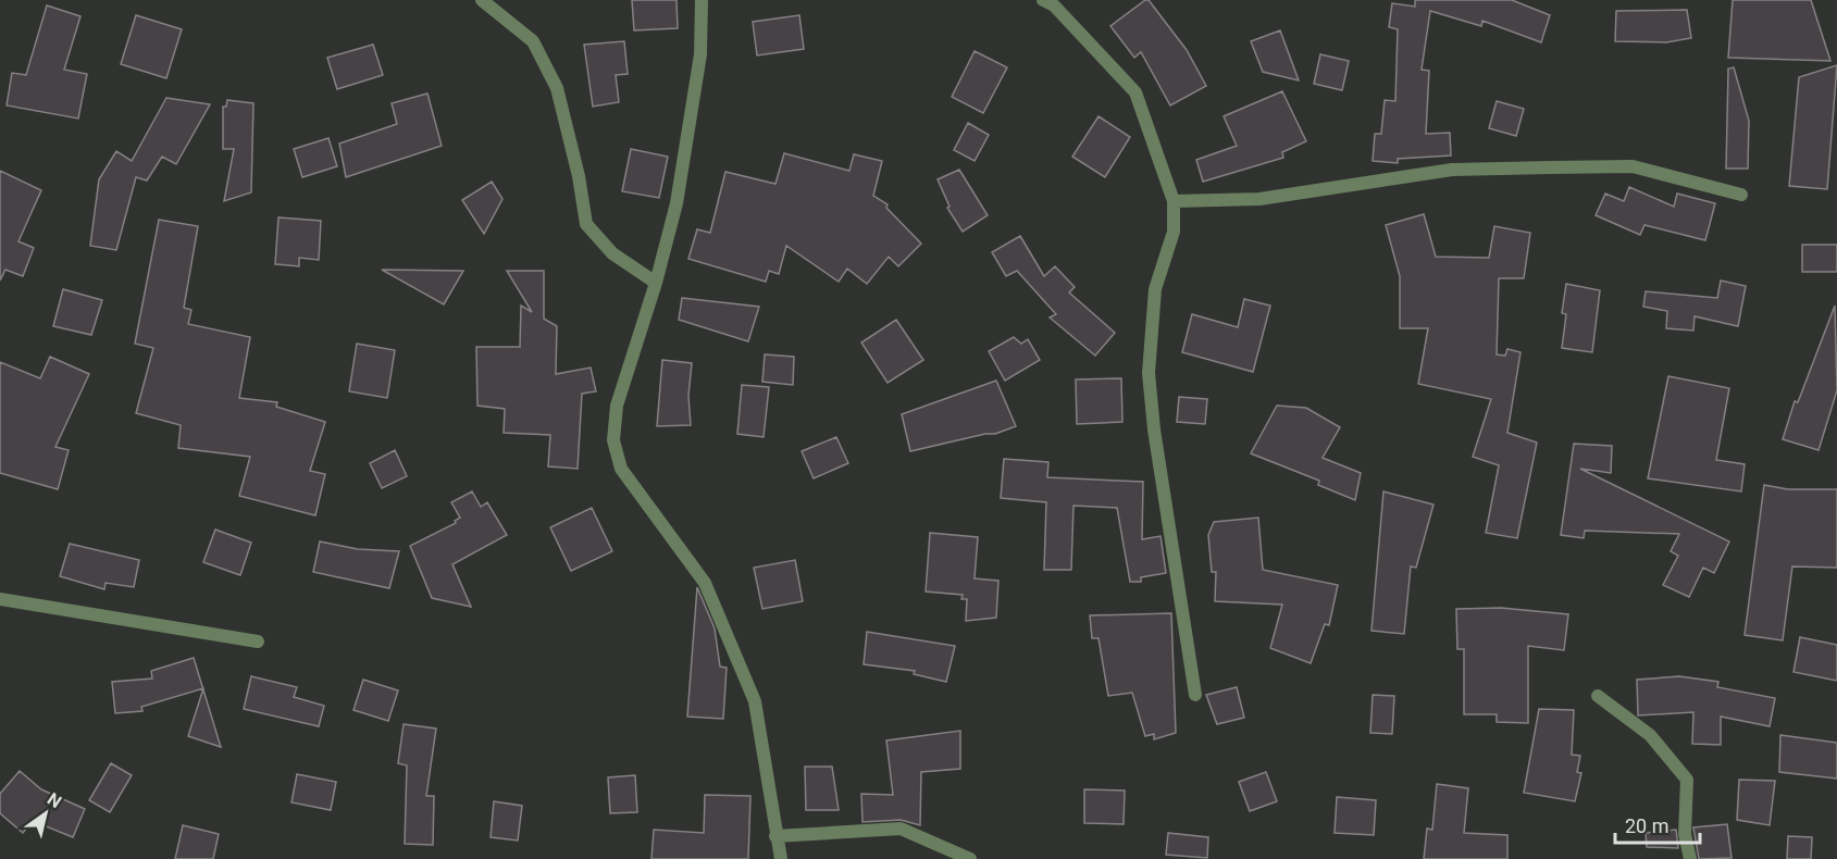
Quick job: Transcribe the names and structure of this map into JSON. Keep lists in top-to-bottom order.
{
  "scale_bar": "20 m",
  "north": "top right"
}
